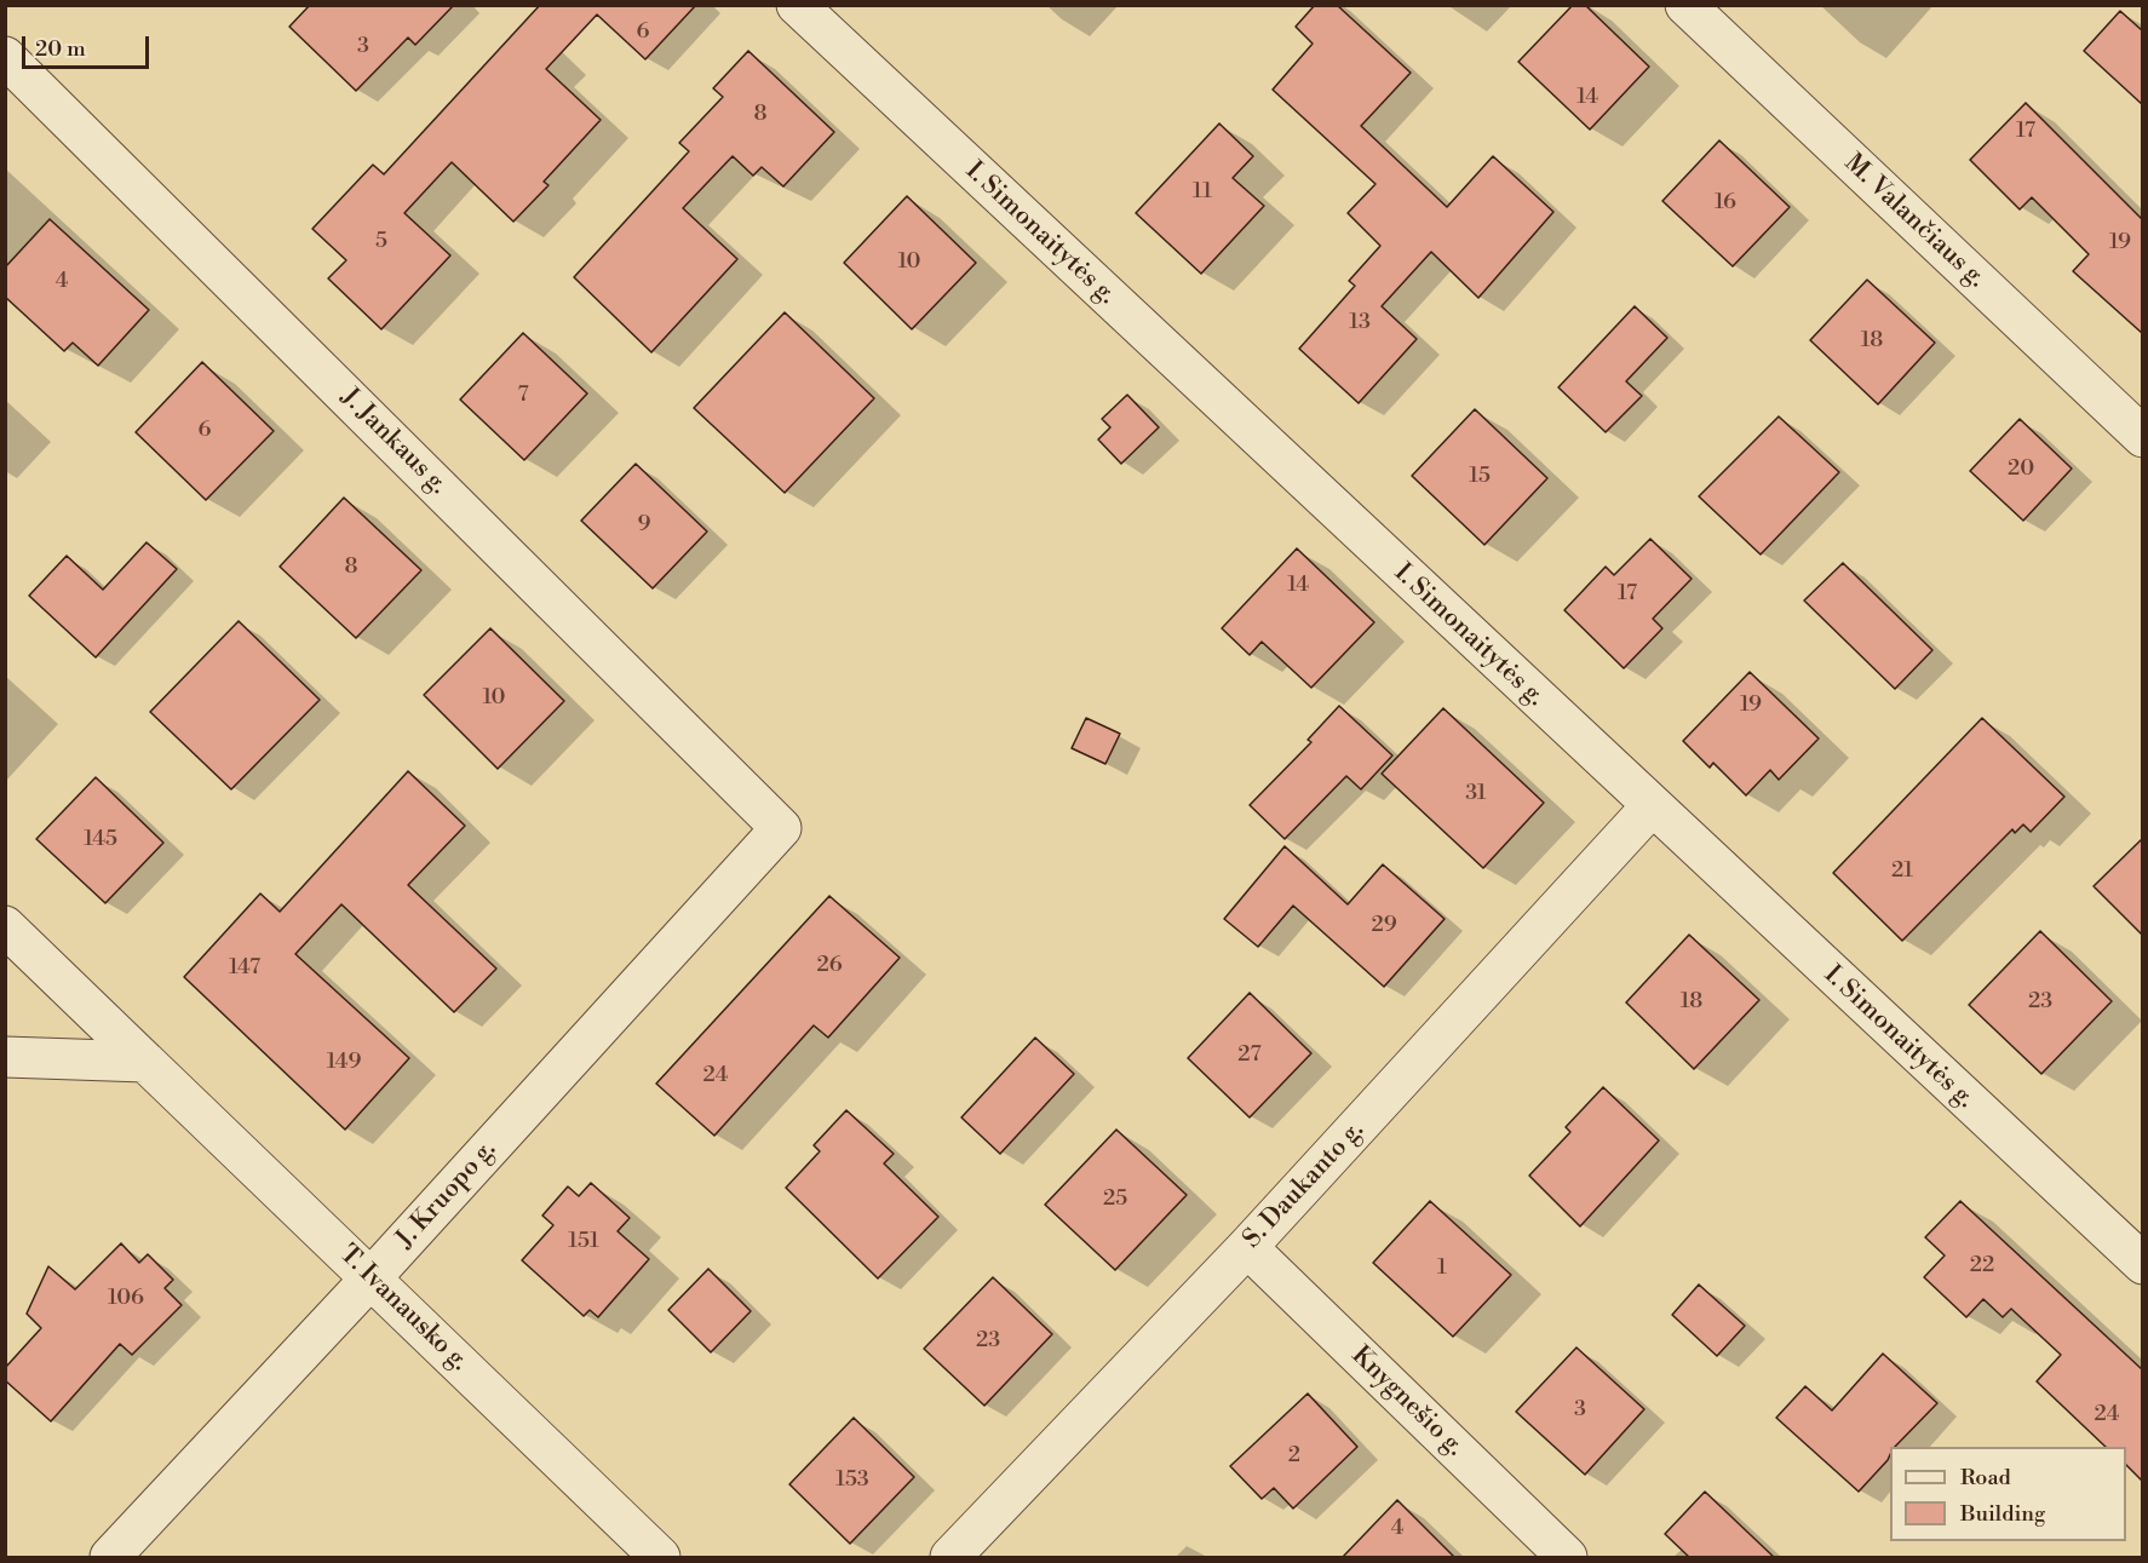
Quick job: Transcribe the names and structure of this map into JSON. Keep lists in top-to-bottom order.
{
  "streets": {
    "street": [
      "M. Valančiaus g.",
      "I. Simonaitytės g.",
      "J. Jankaus g.",
      "S. Daukanto g.",
      "J. Kruopo g.",
      "T. Ivanausko g.",
      "Knygnešio g."
    ]
  },
  "crossings": [
    ["I. Simonaitytės g.", "S. Daukanto g."],
    ["J. Jankaus g.", "J. Kruopo g."],
    ["S. Daukanto g.", "Knygnešio g."],
    ["J. Kruopo g.", "T. Ivanausko g."]
  ],
  "house_numbers": [
    "6",
    "3",
    "14",
    "8",
    "17",
    "11",
    "16",
    "5",
    "19",
    "10",
    "4",
    "13",
    "18",
    "7",
    "6",
    "20",
    "15",
    "9",
    "8",
    "14",
    "17",
    "10",
    "19",
    "31",
    "145",
    "21",
    "29",
    "26",
    "147",
    "18",
    "23",
    "27",
    "149",
    "24",
    "25",
    "151",
    "22",
    "1",
    "106",
    "23",
    "3",
    "24",
    "2",
    "153",
    "4"
  ],
  "legend": ["Road", "Building"],
  "scale_bar": "20 m"
}
